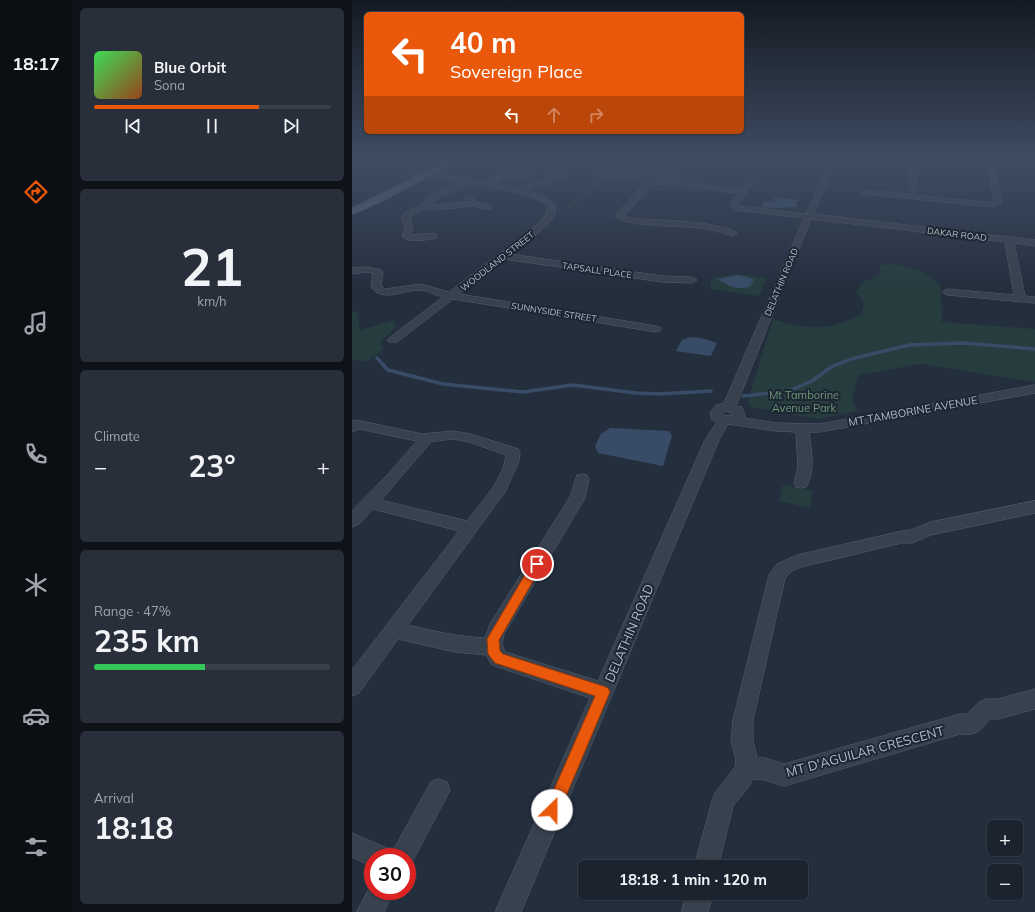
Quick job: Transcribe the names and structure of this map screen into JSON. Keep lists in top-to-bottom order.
{
  "streets": {
    "street": [
      "DAKAR ROAD",
      "WOODLAND STREET",
      "TAPSALL PLACE",
      "DELATHIN ROAD",
      "SUNNYSIDE STREET",
      "MT TAMBORINE AVENUE",
      "MT D'AGUILAR CRESCENT"
    ]
  },
  "crossings": [
    ["DAKAR ROAD", "DELATHIN ROAD"],
    ["WOODLAND STREET", "TAPSALL PLACE"],
    ["WOODLAND STREET", "SUNNYSIDE STREET"],
    ["DELATHIN ROAD", "MT TAMBORINE AVENUE"]
  ],
  "parks": ["Mt Tamborine Avenue Park"],
  "page": {
    "tabs": "18:17",
    "turn": ["40 m", "Sovereign Place"],
    "song": ["Blue Orbit", "Sona"],
    "tile": [
      ["21", "km/h"],
      "Climate",
      ["Range · 47%", "235 km"],
      ["Arrival", "18:18"]
    ],
    "heat": ["−", "23°", "+"],
    "map_buttons": ["+", "−"],
    "limit": "30",
    "trip": "18:18 · 1 min · 120 m"
  }
}
